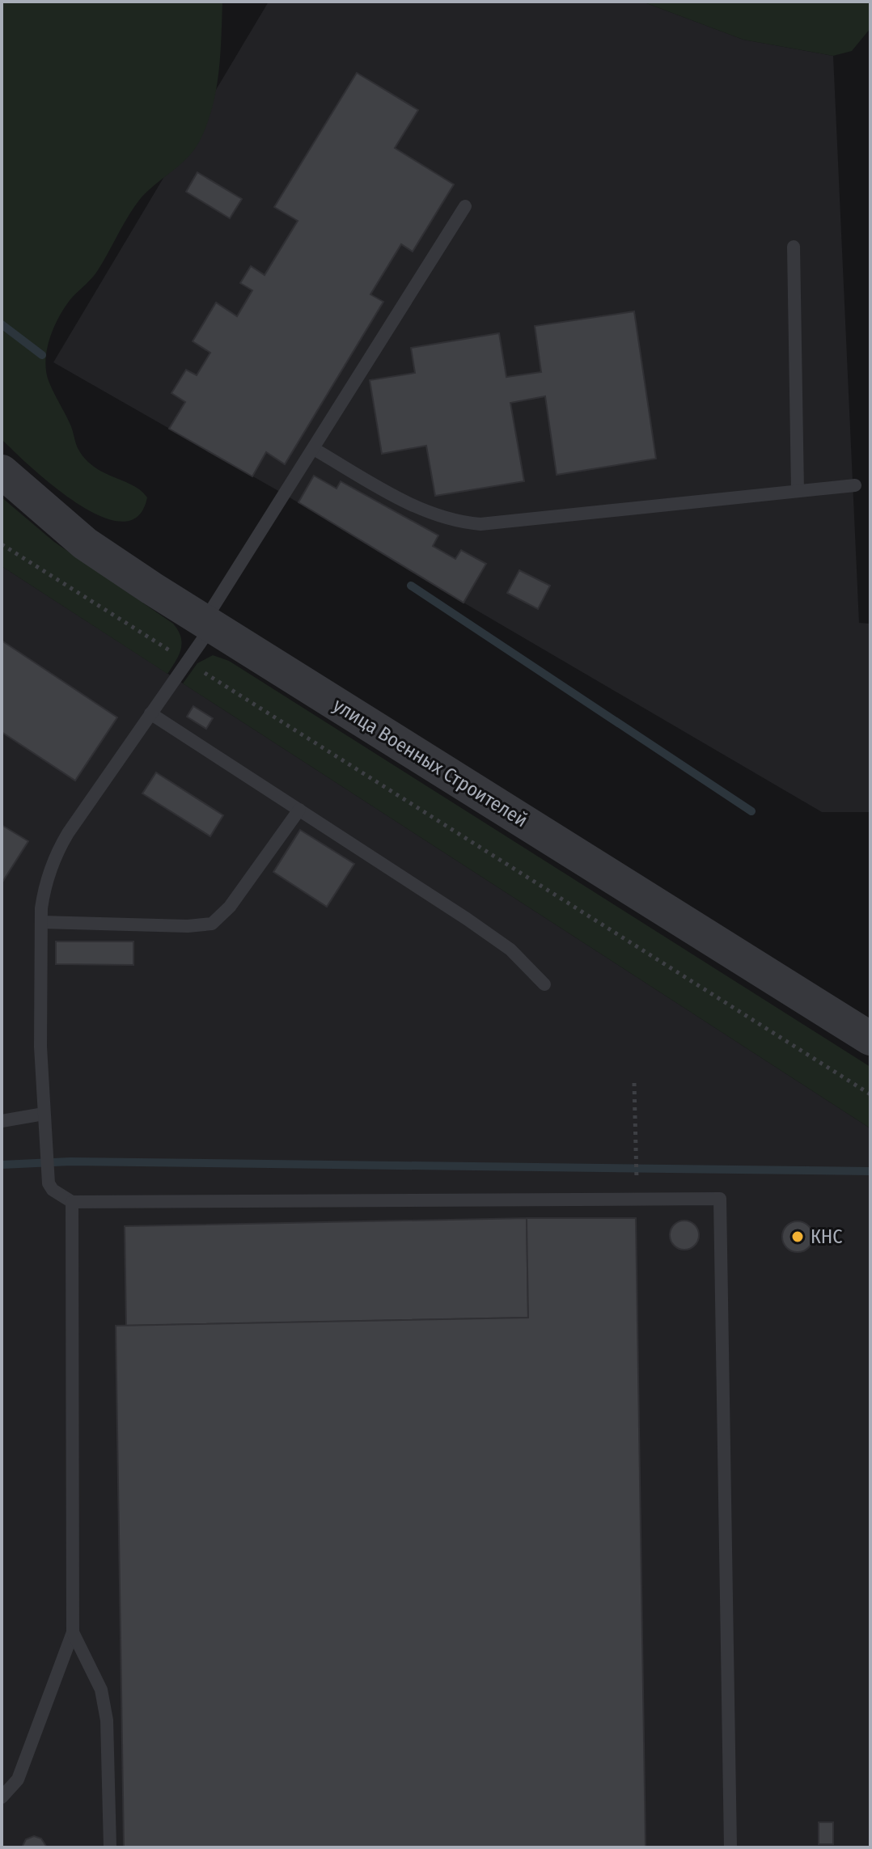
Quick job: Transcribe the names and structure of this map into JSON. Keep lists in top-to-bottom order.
{
  "streets": {
    "street": ["улица Военных Строителей"]
  },
  "places": ["КНС"]
}
